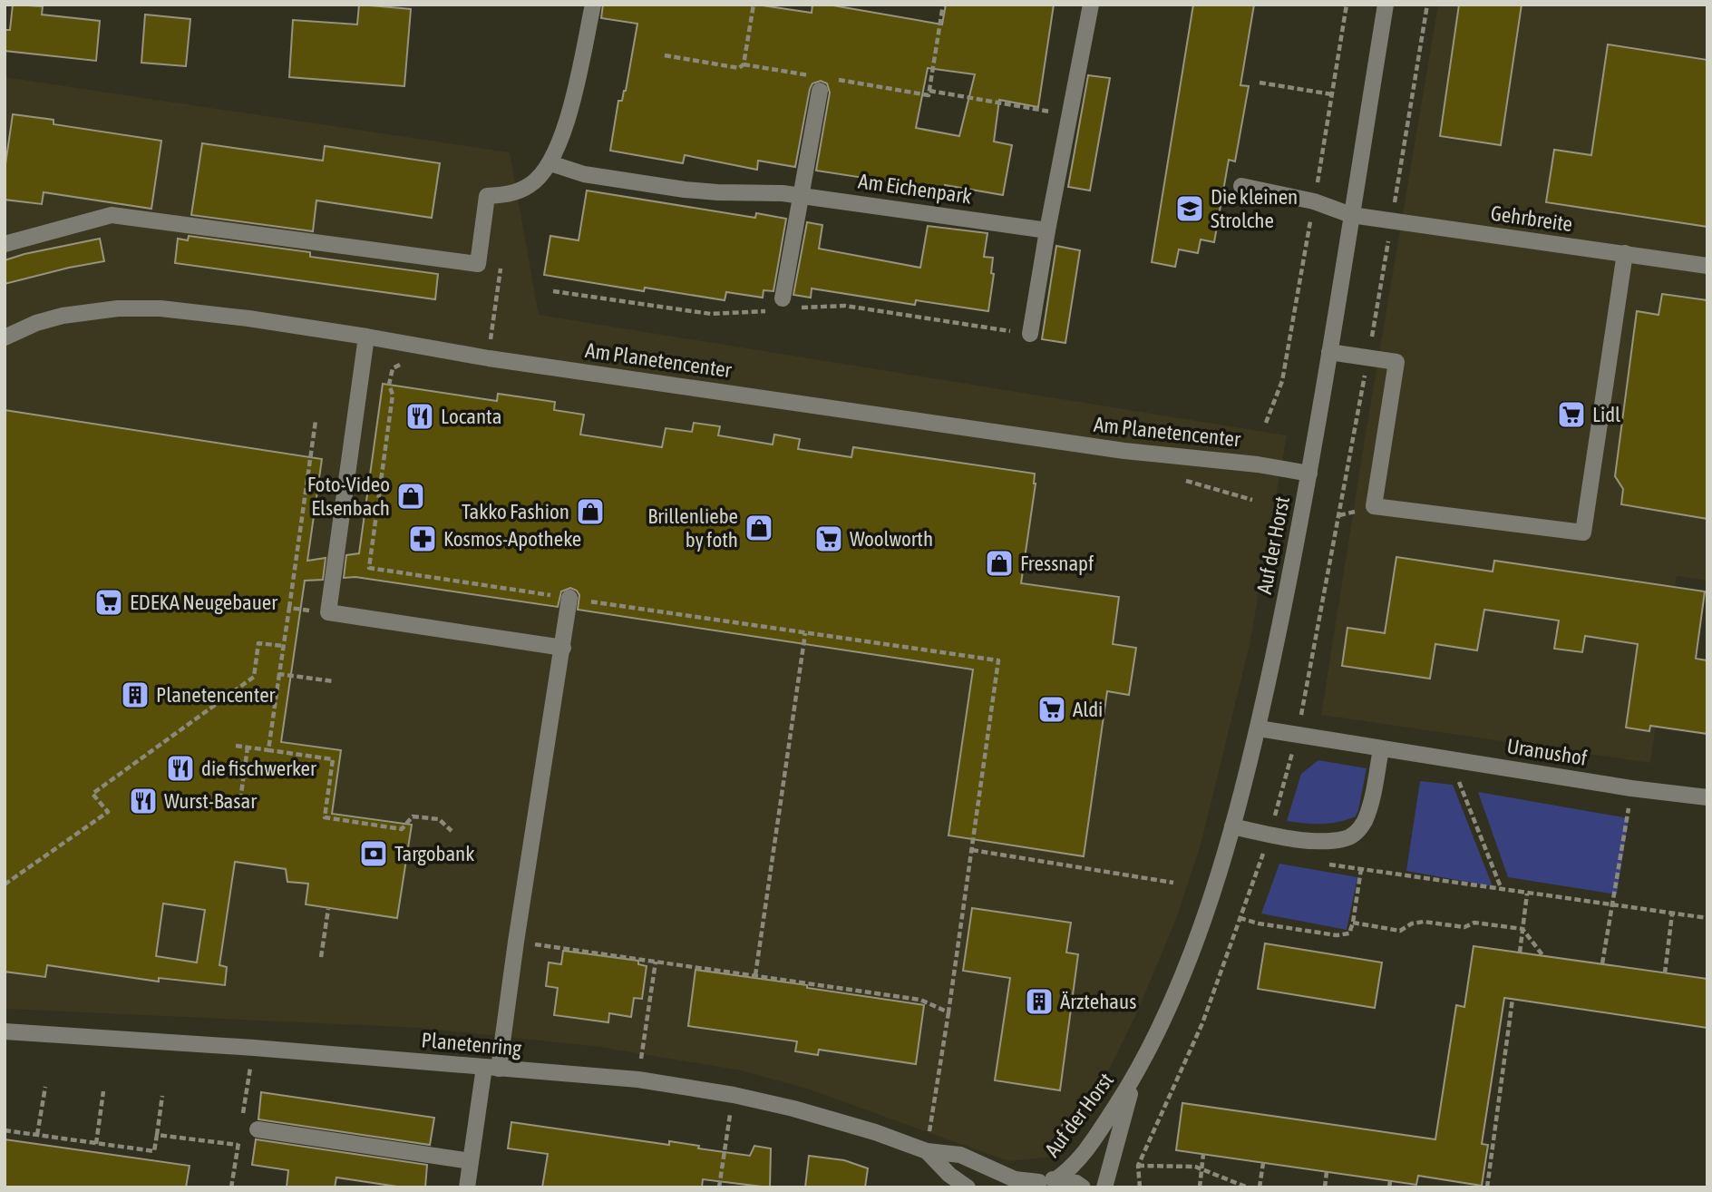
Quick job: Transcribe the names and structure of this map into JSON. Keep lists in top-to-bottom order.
{
  "streets": {
    "street": [
      "Am Eichenpark",
      "Gehrbreite",
      "Am Planetencenter",
      "Auf der Horst",
      "Uranushof",
      "Planetenring"
    ]
  },
  "crossings": [
    ["Gehrbreite", "Auf der Horst"],
    ["Am Planetencenter", "Auf der Horst"],
    ["Auf der Horst", "Uranushof"]
  ],
  "places": {
    "school or university": ["Die kleinen Strolche"],
    "supermarket": [
      "Lidl",
      "Woolworth",
      "EDEKA Neugebauer",
      "Aldi"
    ],
    "restaurant": ["Locanta", "die fischwerker", "Wurst-Basar"],
    "shop": [
      "Foto-Video Elsenbach",
      "Takko Fashion",
      "Brillenliebe by foth",
      "Fressnapf"
    ],
    "pharmacy": ["Kosmos-Apotheke"],
    "building": ["Planetencenter", "Ärztehaus"],
    "bank": ["Targobank"]
  }
}
